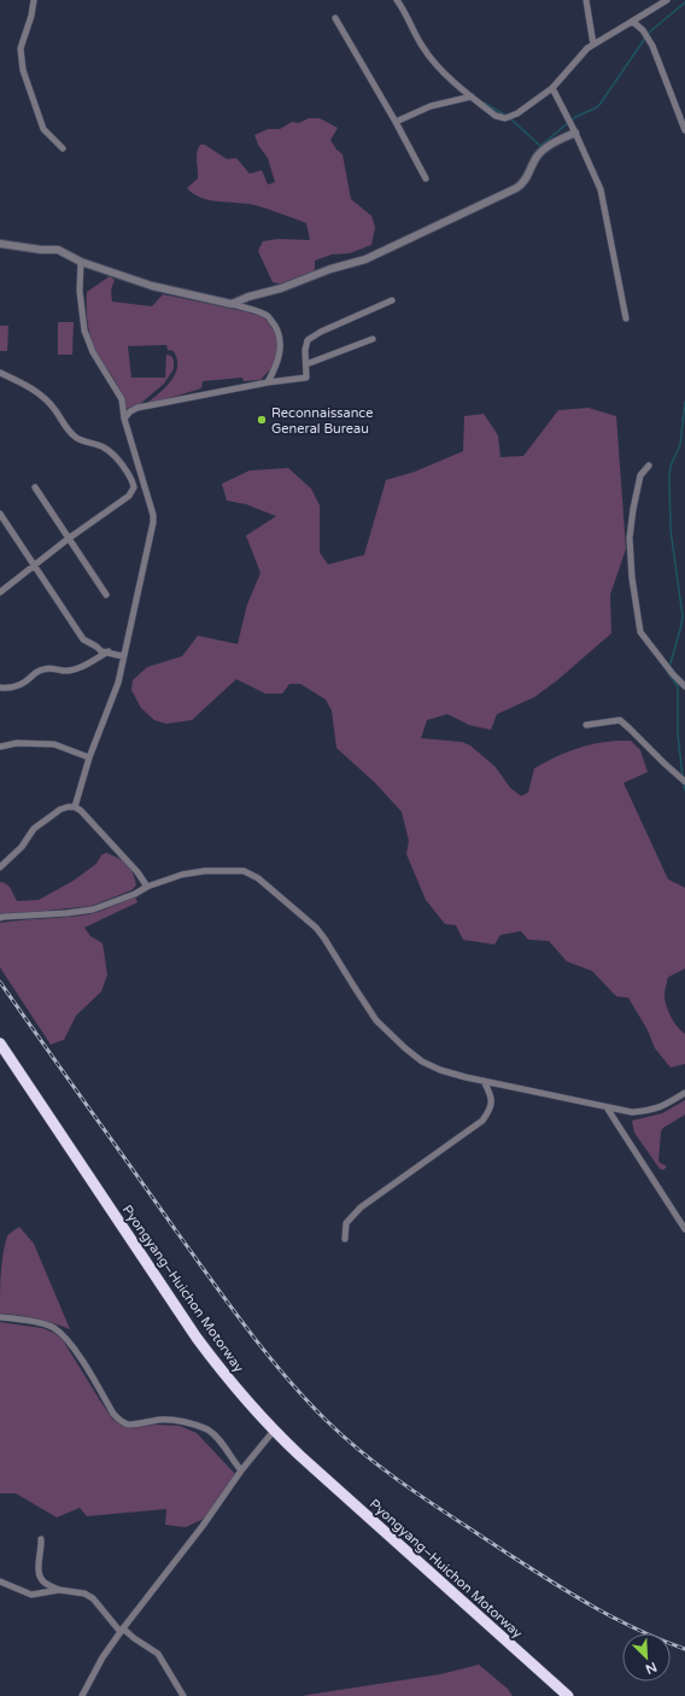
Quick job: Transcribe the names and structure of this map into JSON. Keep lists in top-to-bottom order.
{
  "streets": {
    "highway": ["Pyongyang–Huichon Motorway"]
  },
  "places": ["Reconnaissance General Bureau"],
  "north": "bottom right"
}
